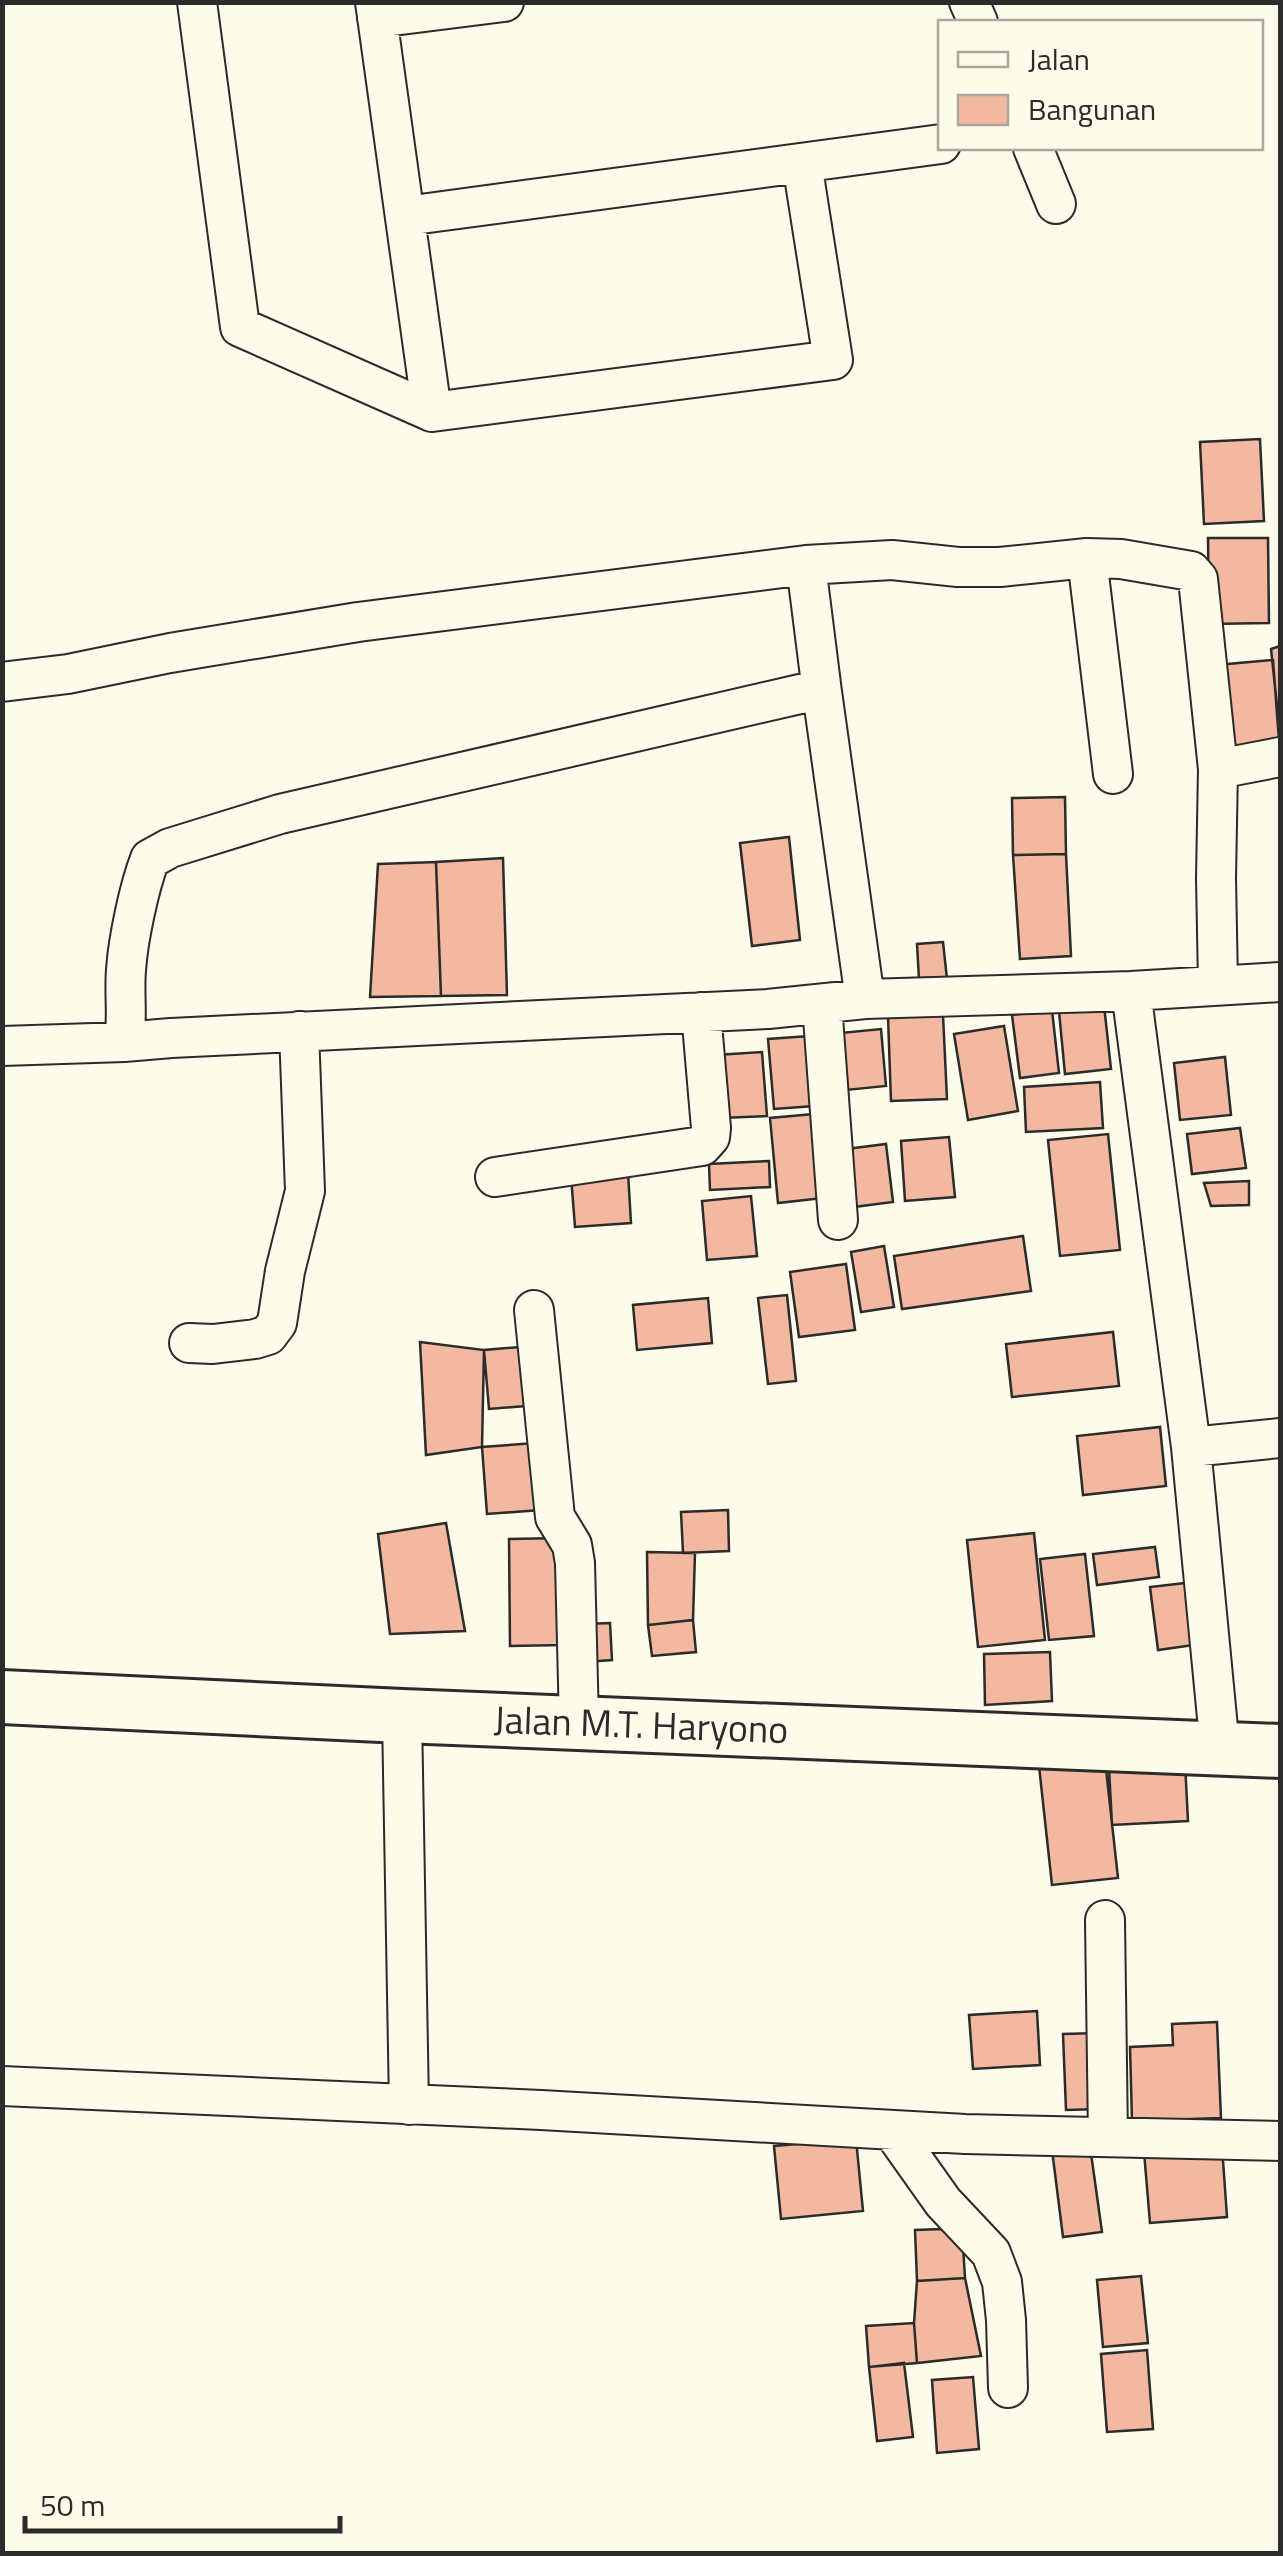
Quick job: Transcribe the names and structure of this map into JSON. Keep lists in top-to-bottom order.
{
  "streets": {
    "main road": ["Jalan M.T. Haryono"]
  },
  "legend": ["Jalan", "Bangunan"],
  "scale_bar": "50 m"
}
